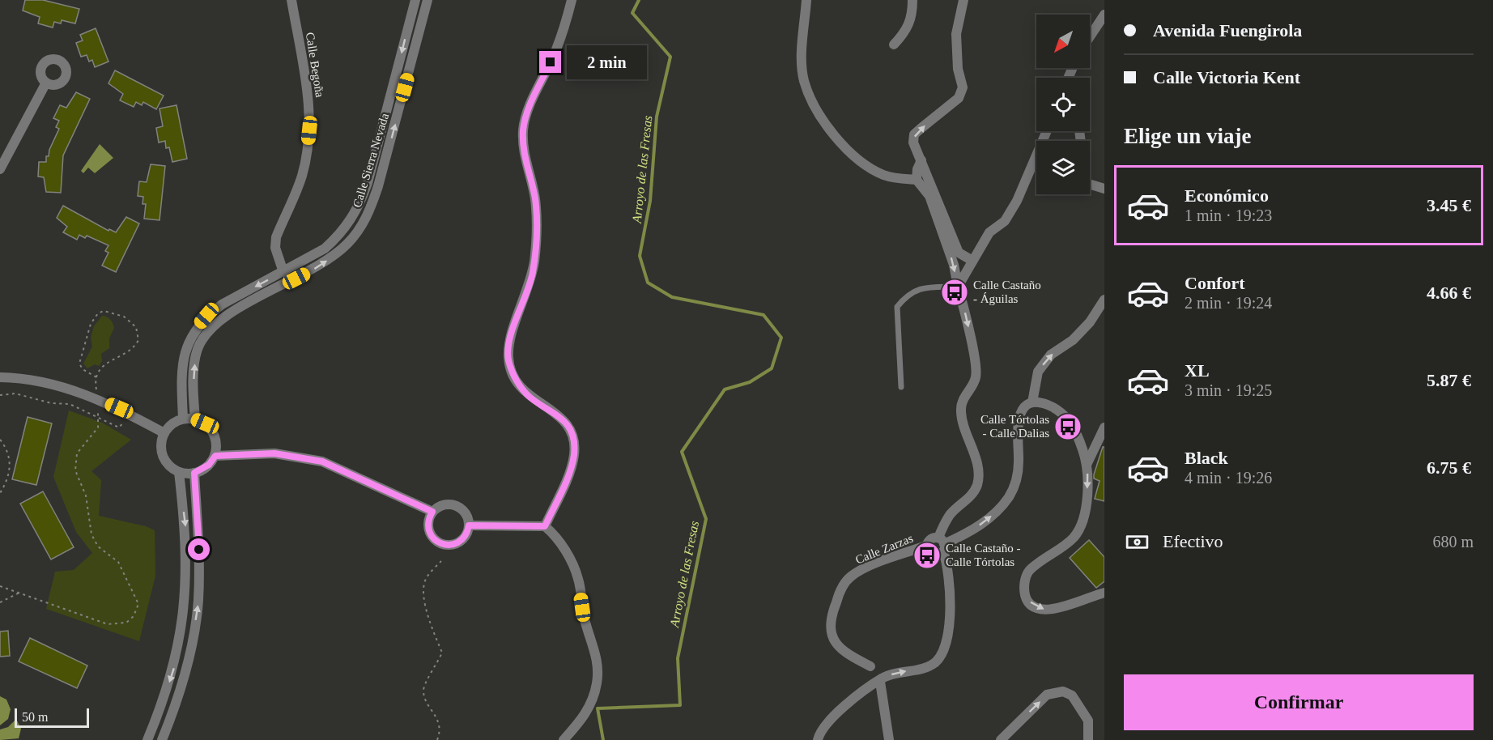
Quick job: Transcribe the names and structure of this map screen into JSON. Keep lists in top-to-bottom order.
{
  "streets": {
    "street": ["Calle Begoña", "Calle Sierra Nevada", "Calle Zarzas"]
  },
  "crossings": [
    ["Calle Begoña", "Calle Sierra Nevada"]
  ],
  "water": ["Arroyo de las Fresas"],
  "places": {
    "bus stop": ["Calle Castaño - Águilas", "Calle Tórtolas - Calle Dalias", "Calle Castaño - Calle Tórtolas"]
  },
  "scale_bar": "50 m",
  "north": "bottom left",
  "page": {
    "banner": ["Avenida Fuengirola", "Calle Victoria Kent"],
    "bubble": "2 min",
    "heading": "Elige un viaje",
    "list": [
      {
        "name": "Económico",
        "note": "1 min · 19:23",
        "value": "3.45 €"
      },
      {
        "name": "Confort",
        "note": "2 min · 19:24",
        "value": "4.66 €"
      },
      {
        "name": "XL",
        "note": "3 min · 19:25",
        "value": "5.87 €"
      },
      {
        "name": "Black",
        "note": "4 min · 19:26",
        "value": "6.75 €"
      }
    ],
    "pay": ["Efectivo", "680 m"],
    "buttons": "Confirmar",
    "scale": "50 m"
  }
}
